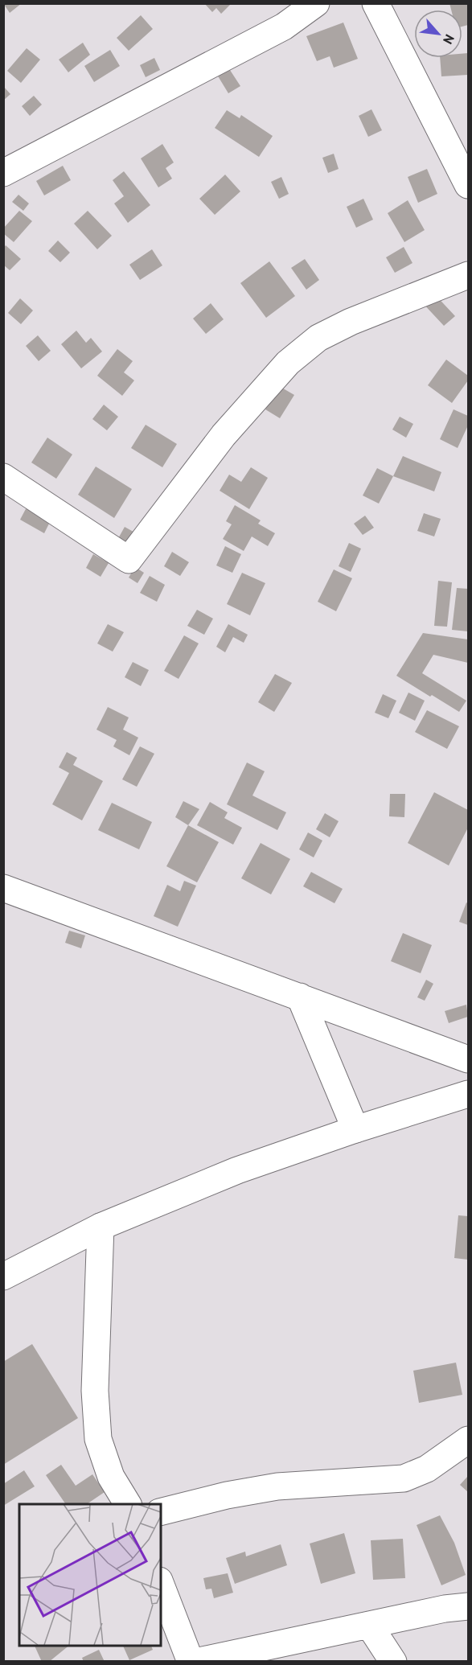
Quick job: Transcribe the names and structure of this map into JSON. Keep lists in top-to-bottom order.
{
  "north": "bottom right"
}
